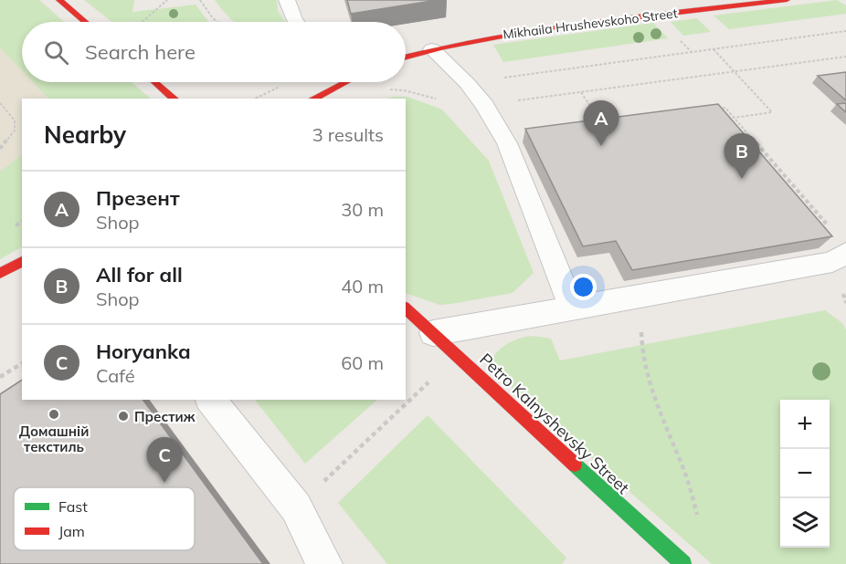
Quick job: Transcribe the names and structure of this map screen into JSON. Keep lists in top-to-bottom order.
{
  "streets": {
    "street": ["Mikhaila Hrushevskoho Street", "Petro Kalnyshevsky Street"]
  },
  "places": ["Домашній текстиль", "Престиж"],
  "legend": ["Fast", "Jam"],
  "page": {
    "search": "Search here",
    "heading": ["Nearby", "3 results"],
    "pins": ["A", "B", "C"],
    "list": [
      {
        "mark": "A",
        "name": "Презент",
        "note": "Shop",
        "value": "30 m"
      },
      {
        "mark": "B",
        "name": "All for all",
        "note": "Shop",
        "value": "40 m"
      },
      {
        "mark": "C",
        "name": "Horyanka",
        "note": "Café",
        "value": "60 m"
      }
    ],
    "map_buttons": ["+", "−"]
  }
}
